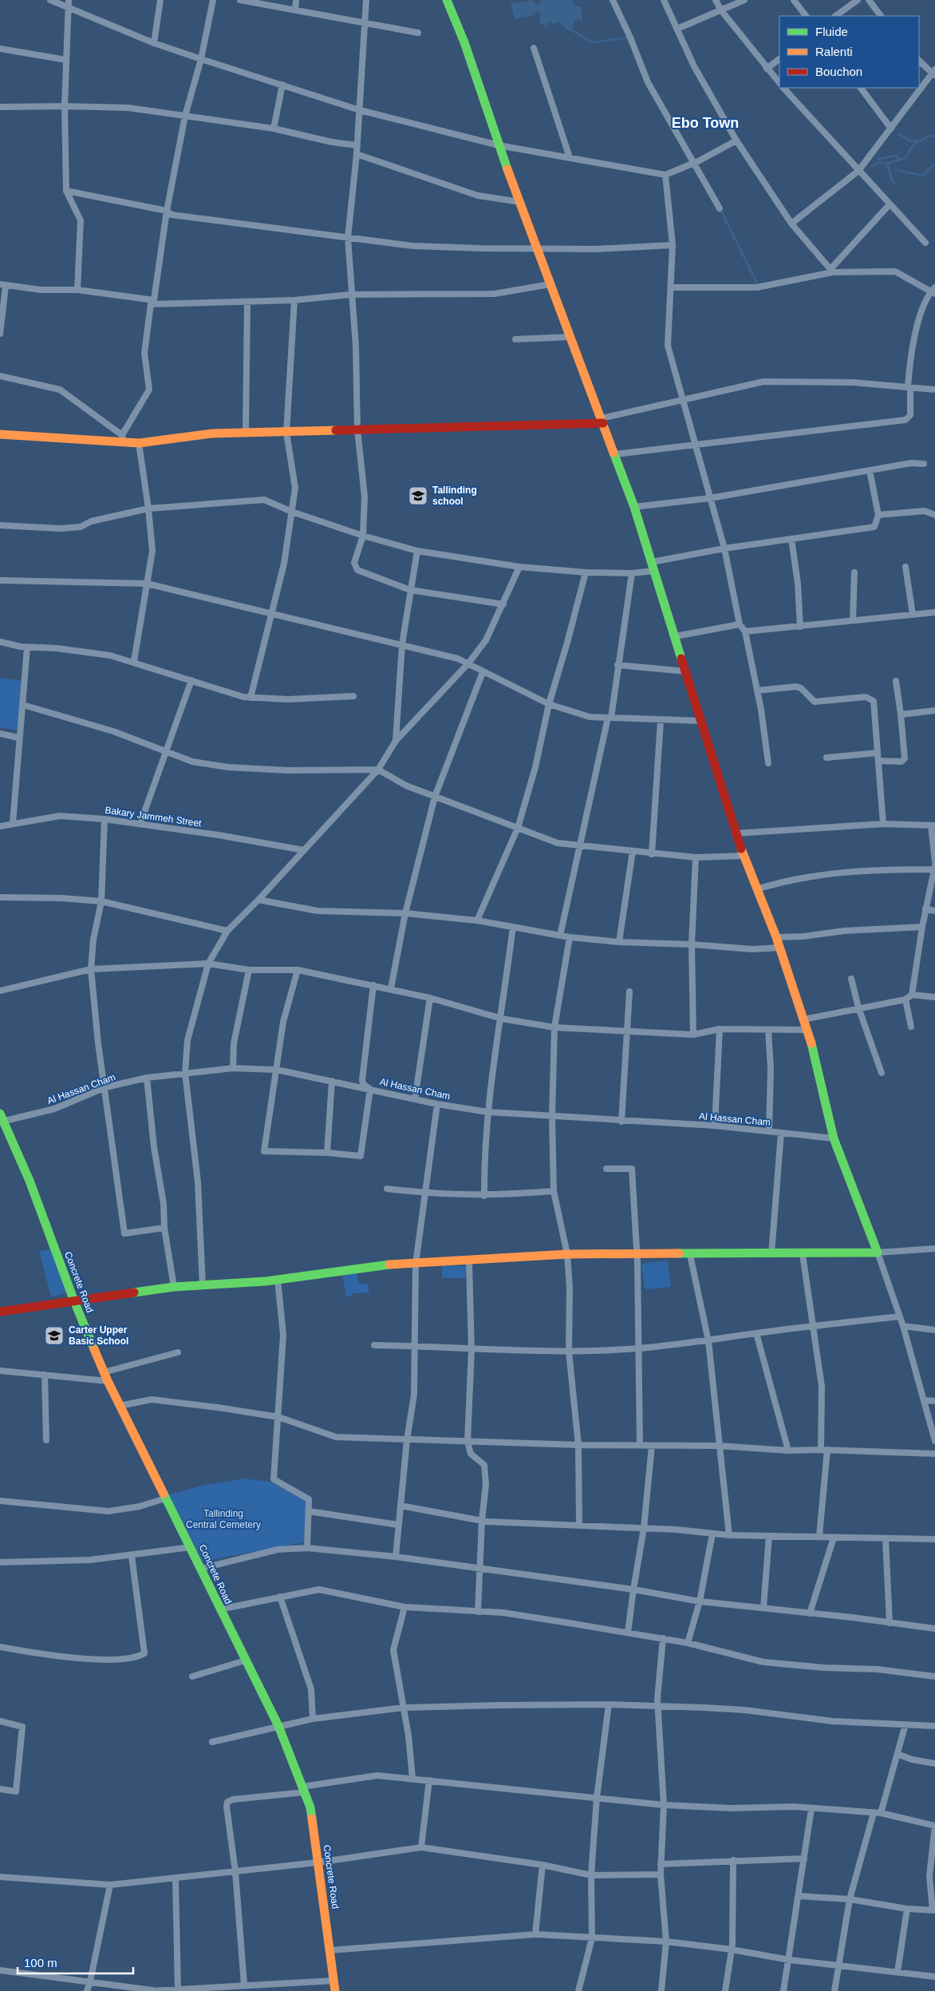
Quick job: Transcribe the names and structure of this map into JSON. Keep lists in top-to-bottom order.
{
  "streets": {
    "street": ["Bakary Jammeh Street", "Al Hassan Cham", "Concrete Road"]
  },
  "crossings": [
    ["Al Hassan Cham", "Concrete Road"]
  ],
  "districts": ["Ebo Town"],
  "parks": ["Tallinding Central Cemetery"],
  "places": {
    "school or university": ["Tallinding school", "Carter Upper Basic School"]
  },
  "legend": ["Fluide", "Ralenti", "Bouchon"],
  "scale_bar": "100 m"
}
